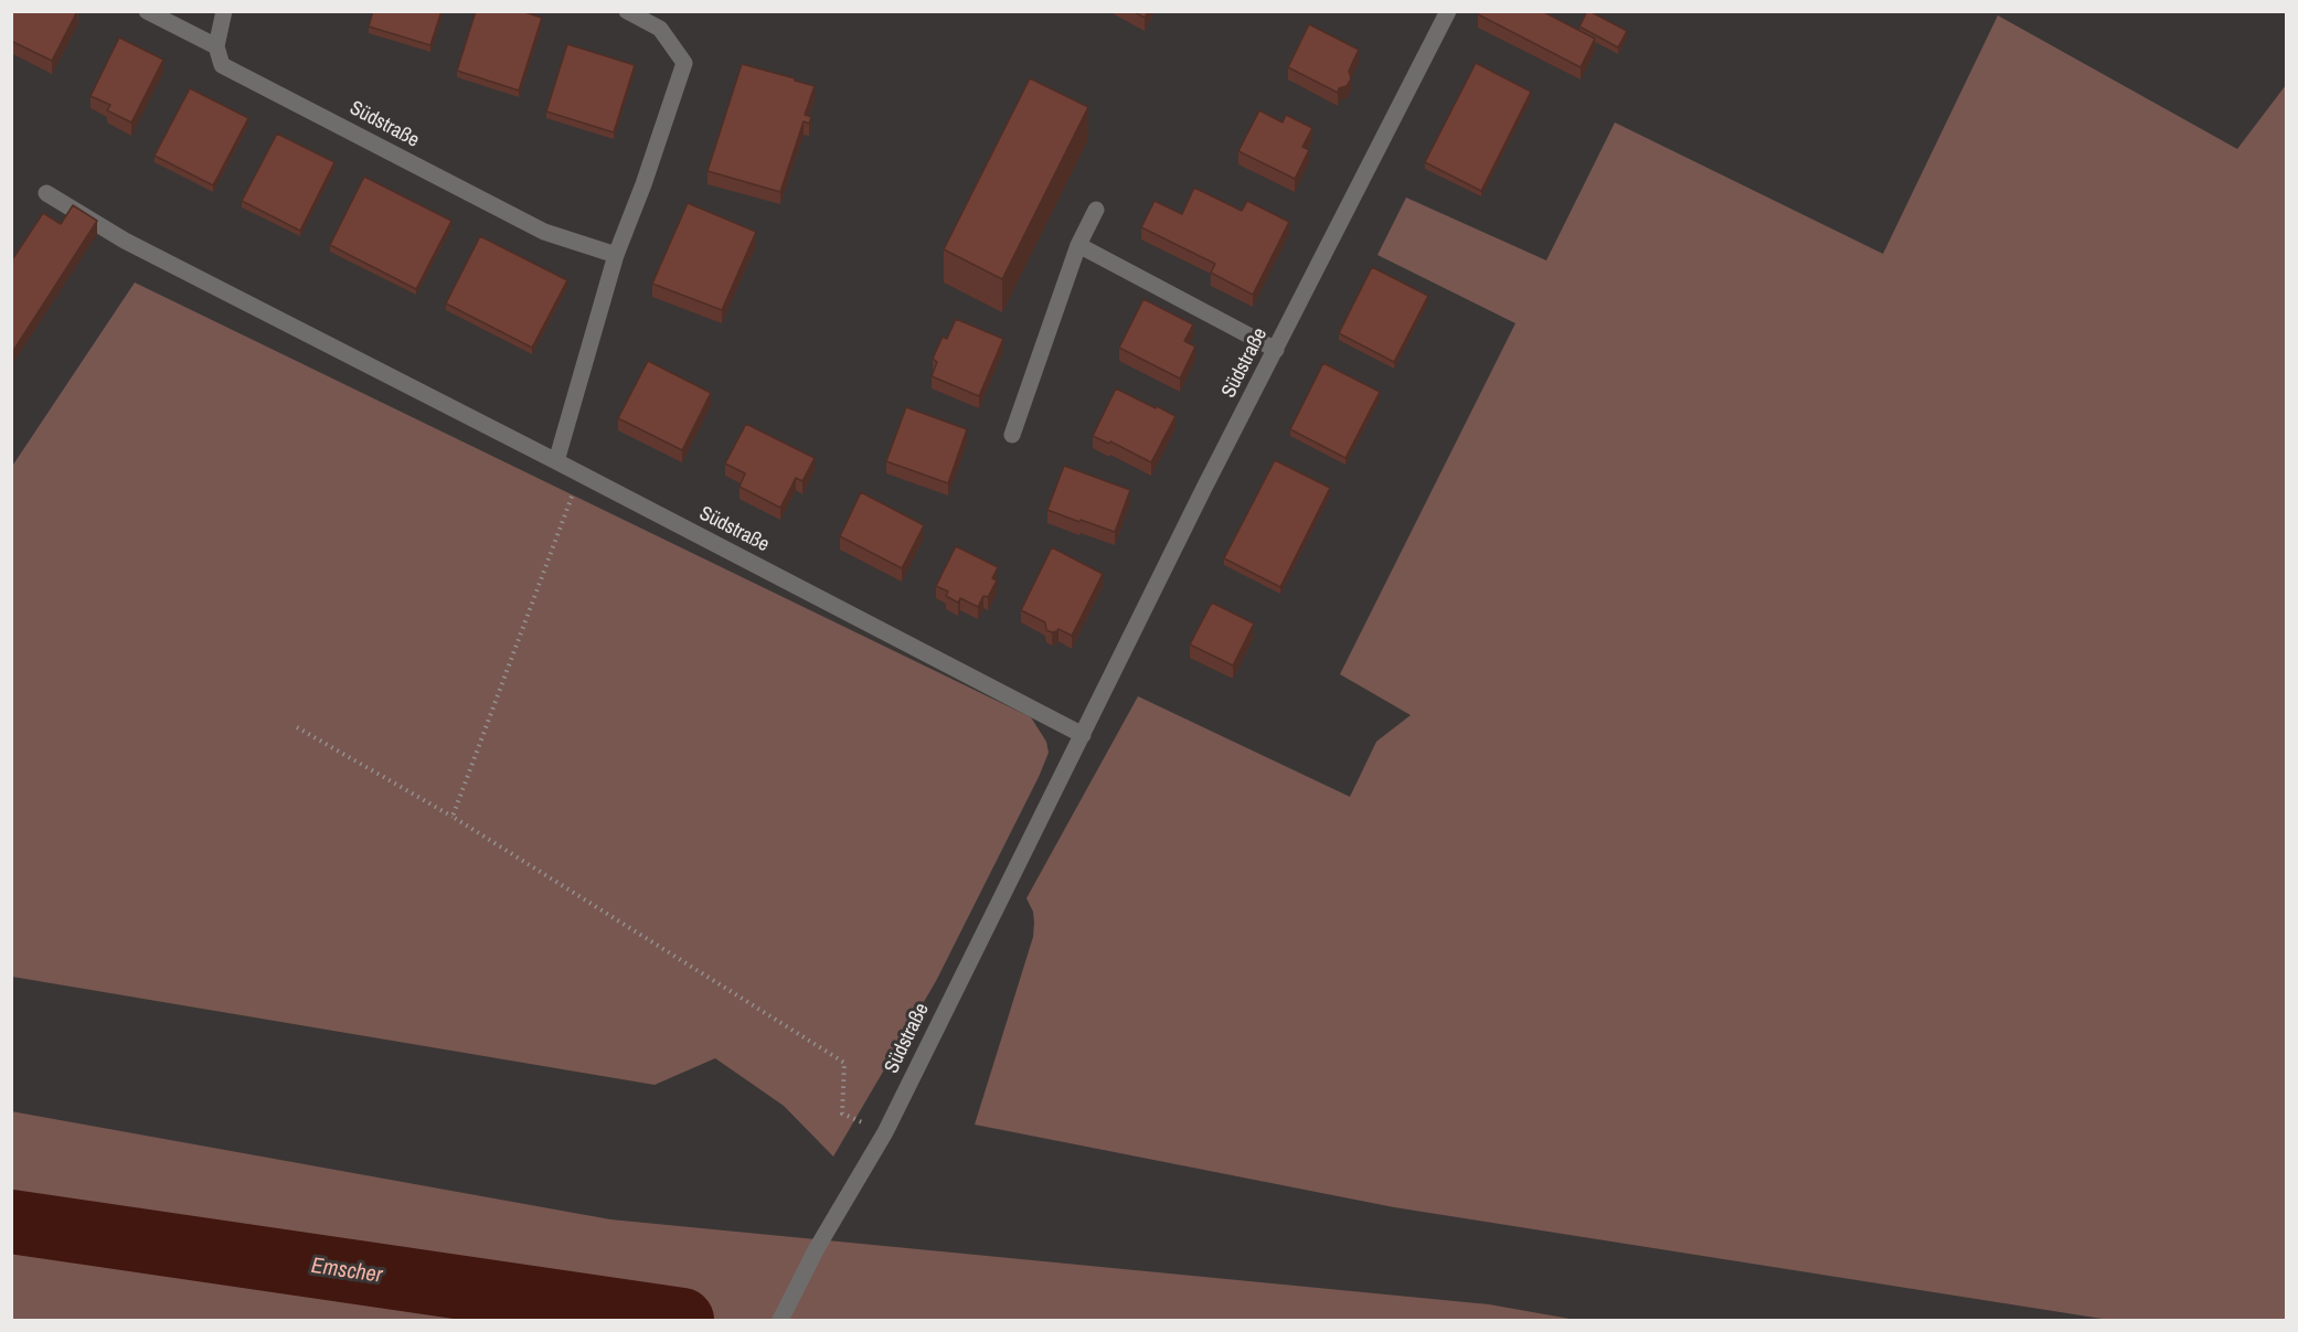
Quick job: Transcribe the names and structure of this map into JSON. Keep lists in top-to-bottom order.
{
  "streets": {
    "street": ["Südstraße"]
  },
  "water": ["Emscher"]
}
